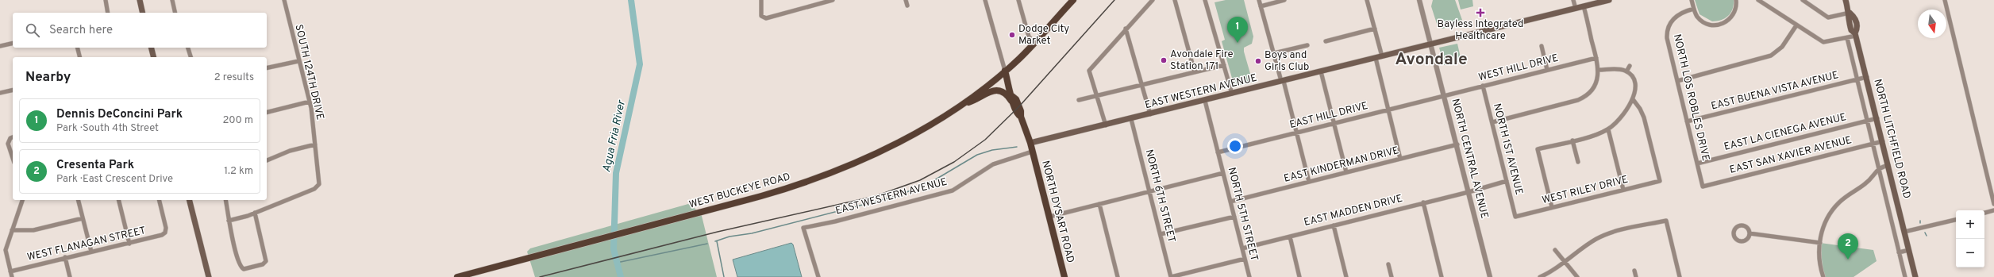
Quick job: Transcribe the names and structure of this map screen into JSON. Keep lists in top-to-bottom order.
{
  "streets": {
    "main road": [
      "EAST WESTERN AVENUE",
      "NORTH LITCHFIELD ROAD",
      "WEST BUCKEYE ROAD",
      "NORTH DYSART ROAD"
    ],
    "street": [
      "WEST HILL DRIVE",
      "SOUTH 124TH DRIVE",
      "EAST BUENA VISTA AVENUE",
      "NORTH LOS ROBLES DRIVE",
      "EAST HILL DRIVE",
      "EAST LA CIENEGA AVENUE",
      "NORTH 1ST AVENUE",
      "EAST SAN XAVIER AVENUE",
      "NORTH CENTRAL AVENUE",
      "EAST KINDERMAN DRIVE",
      "WEST RILEY DRIVE",
      "NORTH 6TH STREET",
      "EAST MADDEN DRIVE",
      "NORTH 5TH STREET",
      "WEST FLANAGAN STREET"
    ]
  },
  "crossings": [
    ["WEST HILL DRIVE", "EAST HILL DRIVE"],
    ["WEST HILL DRIVE", "NORTH 1ST AVENUE"],
    ["WEST HILL DRIVE", "NORTH CENTRAL AVENUE"],
    ["EAST BUENA VISTA AVENUE", "NORTH LOS ROBLES DRIVE"],
    ["EAST BUENA VISTA AVENUE", "NORTH LITCHFIELD ROAD"],
    ["EAST WESTERN AVENUE", "NORTH CENTRAL AVENUE"],
    ["EAST WESTERN AVENUE", "NORTH 6TH STREET"],
    ["EAST WESTERN AVENUE", "NORTH DYSART ROAD"],
    ["EAST WESTERN AVENUE", "NORTH 5TH STREET"],
    ["NORTH LOS ROBLES DRIVE", "EAST LA CIENEGA AVENUE"],
    ["NORTH LOS ROBLES DRIVE", "EAST SAN XAVIER AVENUE"],
    ["EAST HILL DRIVE", "NORTH CENTRAL AVENUE"],
    ["EAST HILL DRIVE", "NORTH 5TH STREET"],
    ["EAST LA CIENEGA AVENUE", "NORTH LITCHFIELD ROAD"],
    ["NORTH LITCHFIELD ROAD", "EAST SAN XAVIER AVENUE"],
    ["NORTH 1ST AVENUE", "WEST RILEY DRIVE"],
    ["NORTH 1ST AVENUE", "EAST MADDEN DRIVE"],
    ["NORTH CENTRAL AVENUE", "EAST KINDERMAN DRIVE"],
    ["NORTH CENTRAL AVENUE", "EAST MADDEN DRIVE"],
    ["EAST KINDERMAN DRIVE", "NORTH 5TH STREET"],
    ["WEST BUCKEYE ROAD", "NORTH DYSART ROAD"],
    ["EAST MADDEN DRIVE", "NORTH 5TH STREET"]
  ],
  "districts": ["Avondale"],
  "water": ["Agua Fria River"],
  "places": {
    "health": ["Bayless Integrated Healthcare"],
    "other": ["Dodge City Market", "Avondale Fire Station 171", "Boys and Girls Club"]
  },
  "north": "bottom",
  "page": {
    "search": "Search here",
    "pins": ["1", "2"],
    "heading": ["Nearby", "2 results"],
    "list": [
      {
        "mark": "1",
        "name": "Dennis DeConcini Park",
        "note": "Park · South 4th Street",
        "value": "200 m"
      },
      {
        "mark": "2",
        "name": "Cresenta Park",
        "note": "Park · East Crescent Drive",
        "value": "1.2 km"
      }
    ],
    "map_buttons": ["+", "−"]
  }
}
